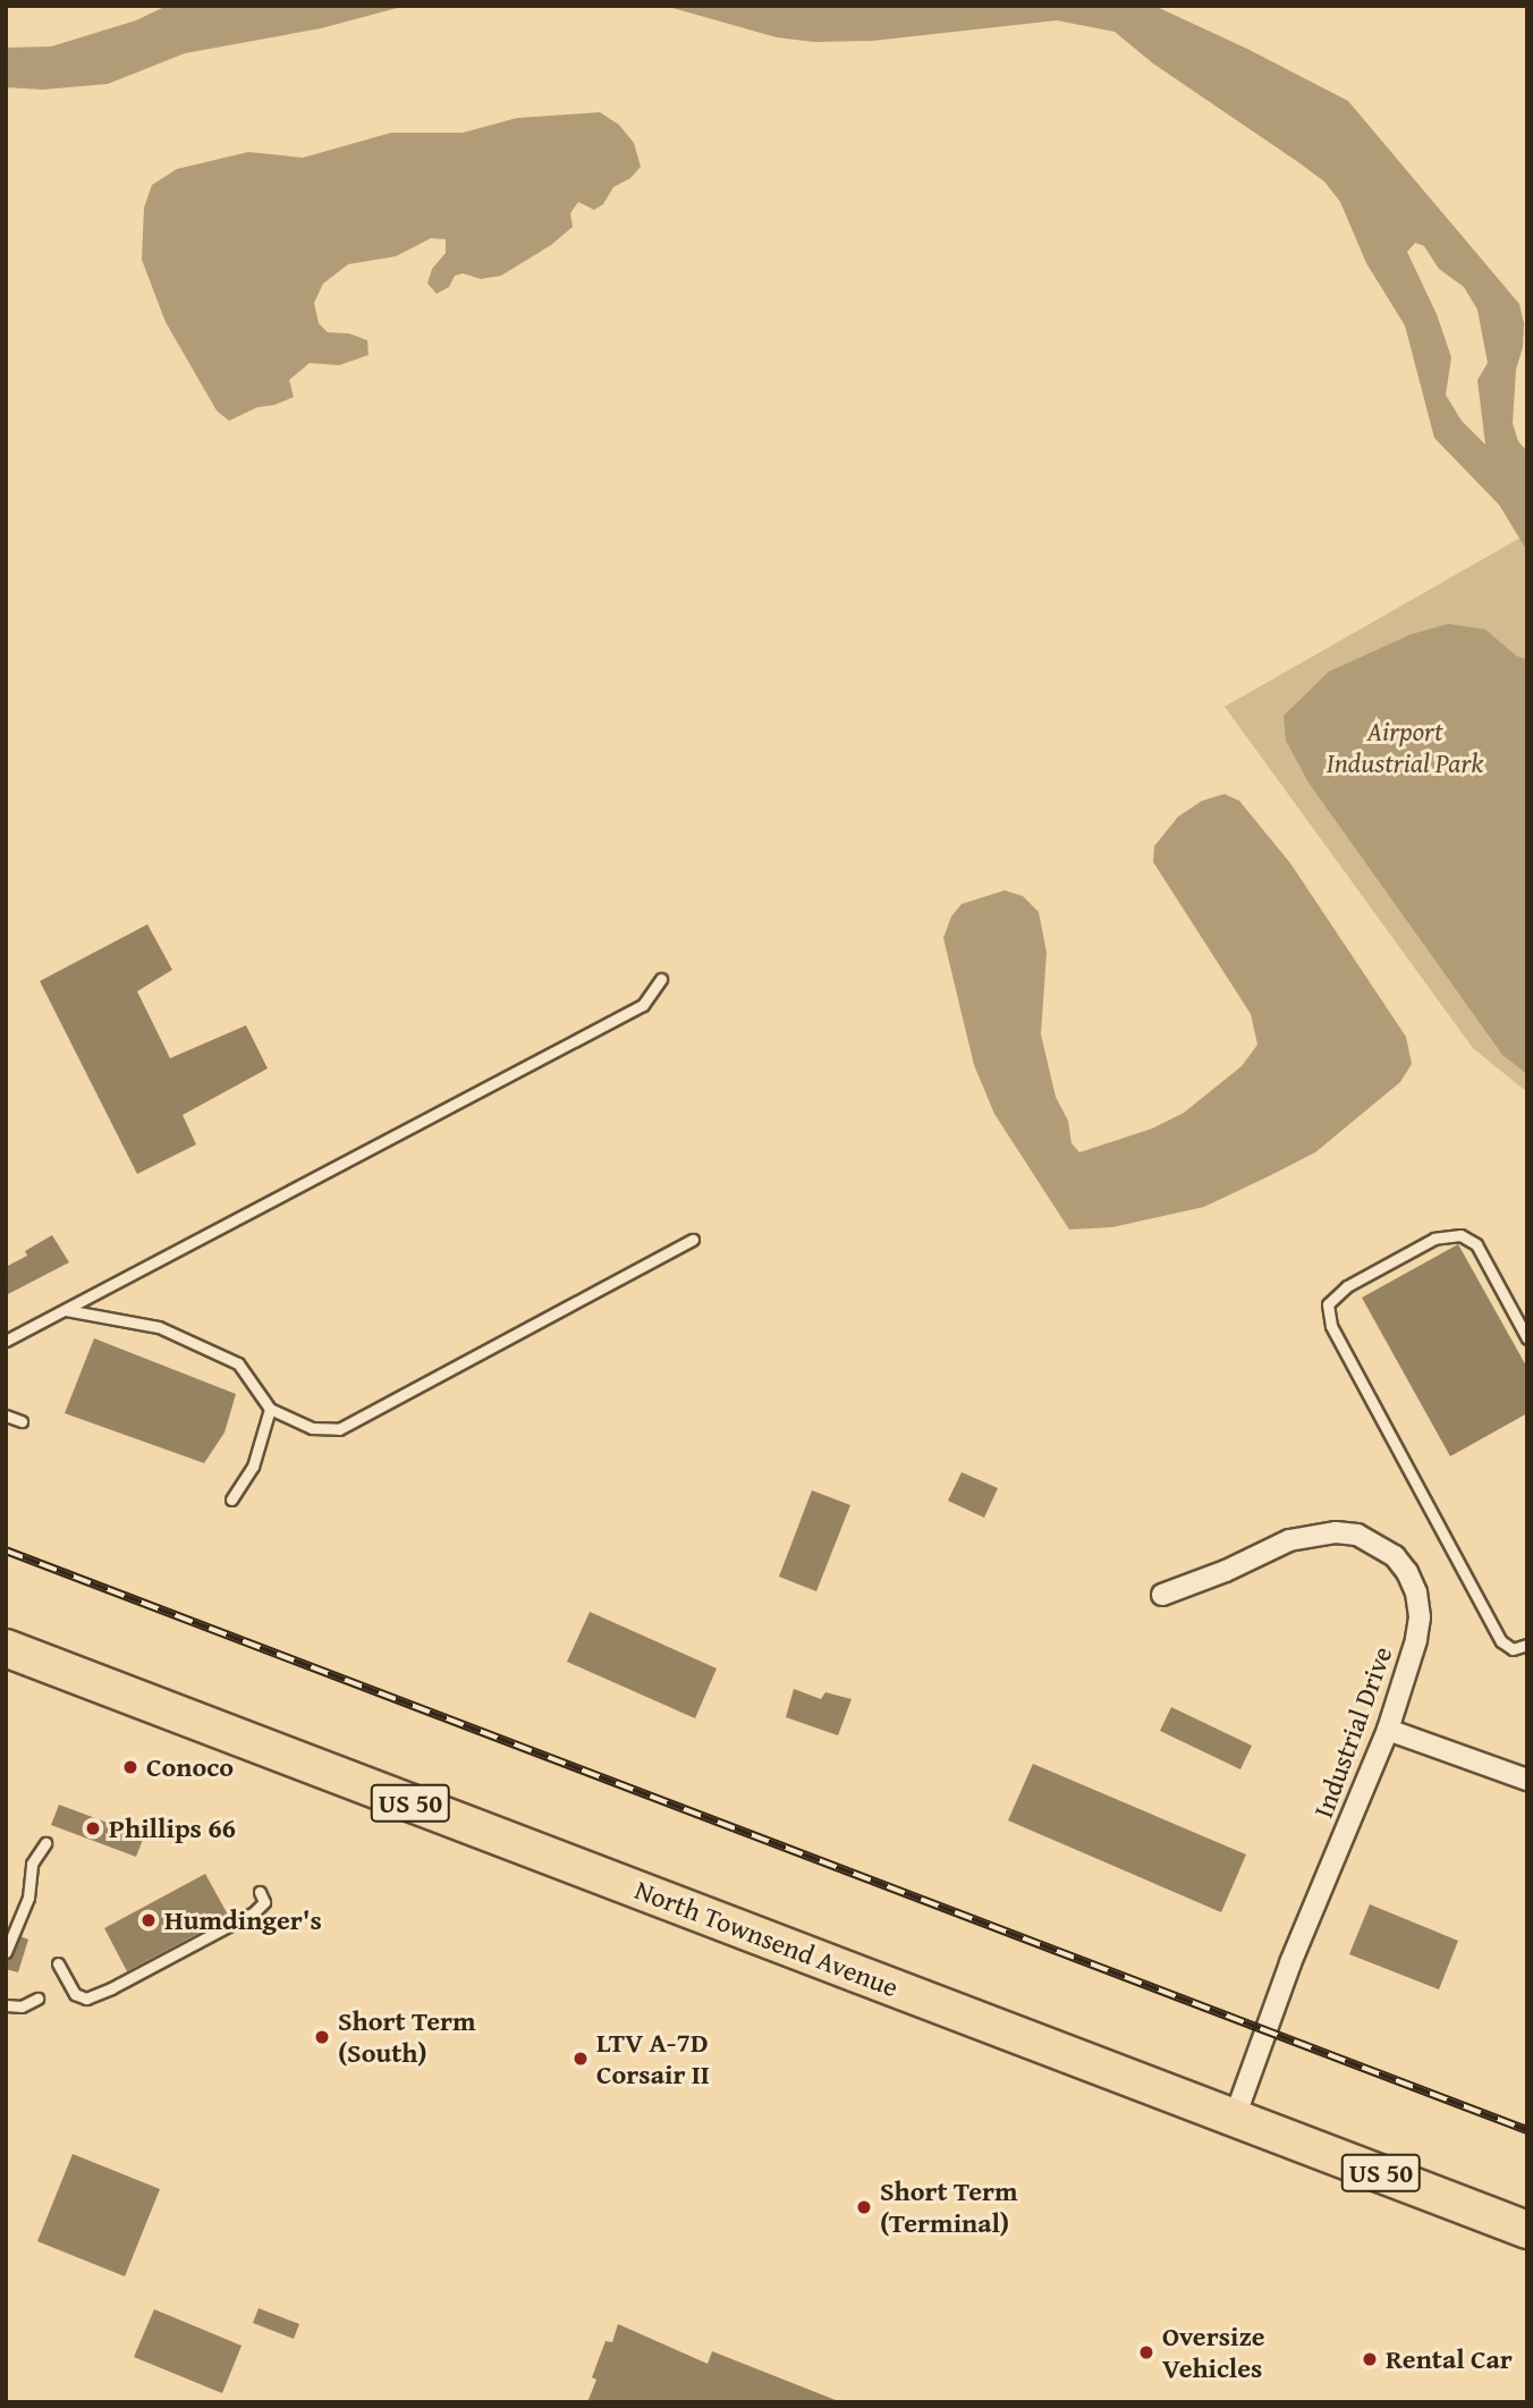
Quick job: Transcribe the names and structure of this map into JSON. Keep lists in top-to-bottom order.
{
  "streets": {
    "highway": ["US 50", "North Townsend Avenue"],
    "street": ["Industrial Drive"]
  },
  "crossings": [
    ["Industrial Drive", "North Townsend Avenue"]
  ],
  "parks": ["Airport Industrial Park"],
  "places": [
    "Conoco",
    "Phillips 66",
    "Humdinger's",
    "Short Term (South)",
    "LTV A-7D Corsair II",
    "Short Term (Terminal)",
    "Oversize Vehicles",
    "Rental Car"
  ]
}
